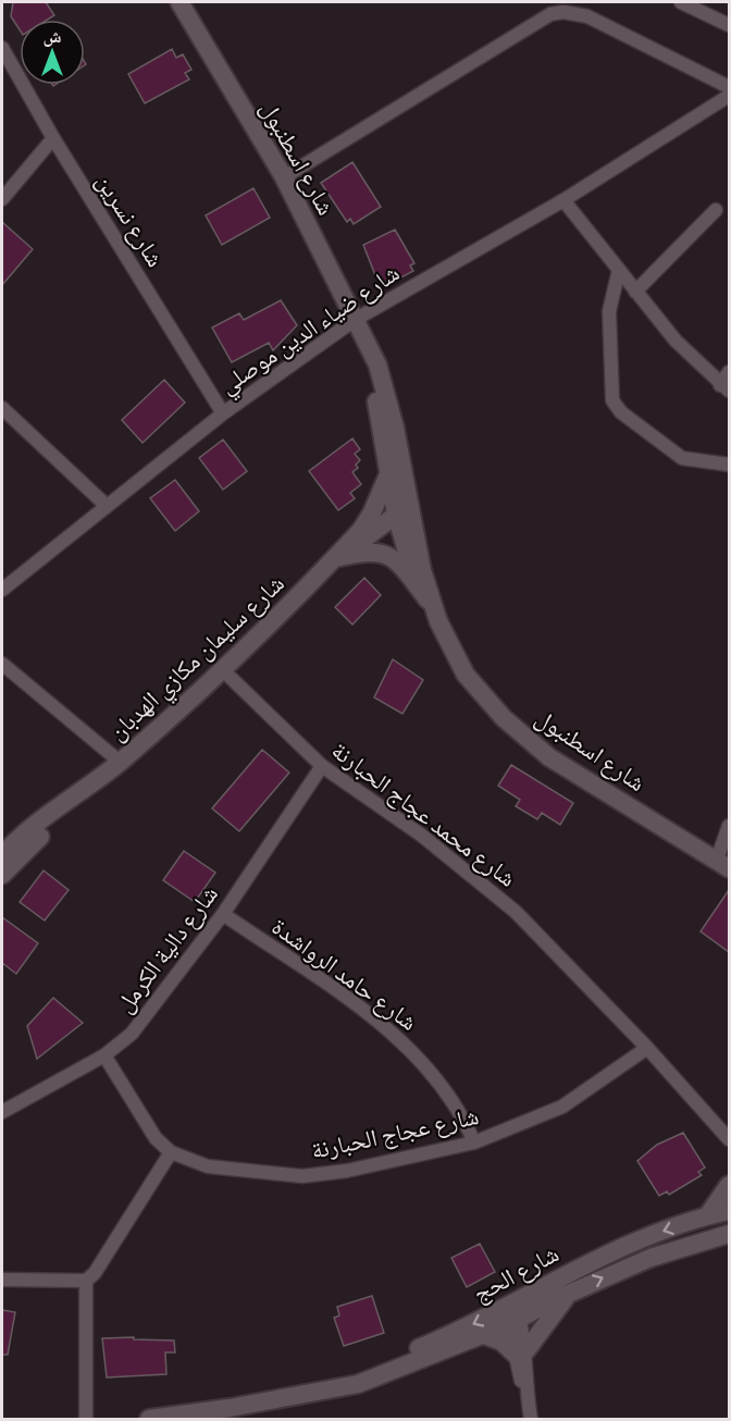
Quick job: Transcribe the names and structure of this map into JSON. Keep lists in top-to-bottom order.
{
  "streets": {
    "street": [
      "شارع اسطنبول",
      "شارع نسرين",
      "شارع ضياء الدين موصلي",
      "شارع سليمان مكازي الهدبان",
      "شارع محمد عجاج الحبارنة",
      "شارع دالية الكرمل",
      "شارع حامد الرواشدة",
      "شارع عجاج الحبارنة",
      "شارع الحج"
    ]
  },
  "crossings": [
    ["شارع اسطنبول", "شارع ضياء الدين موصلي"],
    ["شارع اسطنبول", "شارع سليمان مكازي الهدبان"],
    ["شارع نسرين", "شارع ضياء الدين موصلي"],
    ["شارع سليمان مكازي الهدبان", "شارع محمد عجاج الحبارنة"],
    ["شارع محمد عجاج الحبارنة", "شارع دالية الكرمل"],
    ["شارع محمد عجاج الحبارنة", "شارع عجاج الحبارنة"],
    ["شارع دالية الكرمل", "شارع حامد الرواشدة"],
    ["شارع دالية الكرمل", "شارع عجاج الحبارنة"],
    ["شارع حامد الرواشدة", "شارع عجاج الحبارنة"]
  ],
  "north": "top"
}
